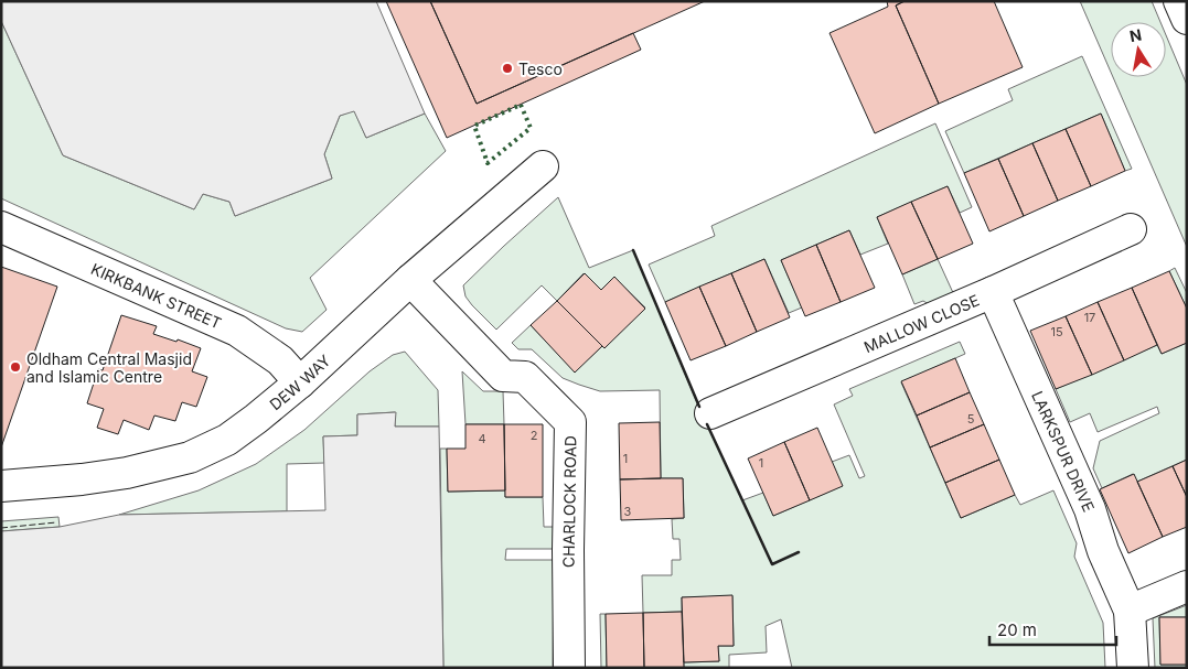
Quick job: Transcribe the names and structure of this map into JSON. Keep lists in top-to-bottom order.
{
  "streets": {
    "main road": [
      "KIRKBANK STREET",
      "MALLOW CLOSE",
      "DEW WAY",
      "LARKSPUR DRIVE",
      "CHARLOCK ROAD"
    ]
  },
  "crossings": [
    ["KIRKBANK STREET", "DEW WAY"],
    ["MALLOW CLOSE", "LARKSPUR DRIVE"],
    ["DEW WAY", "CHARLOCK ROAD"]
  ],
  "places": ["Tesco", "Oldham Central Masjid and Islamic Centre"],
  "house_numbers": [
    "17",
    "15",
    "5",
    "2",
    "4",
    "1",
    "1",
    "3"
  ],
  "scale_bar": "20 m",
  "north": "top"
}
